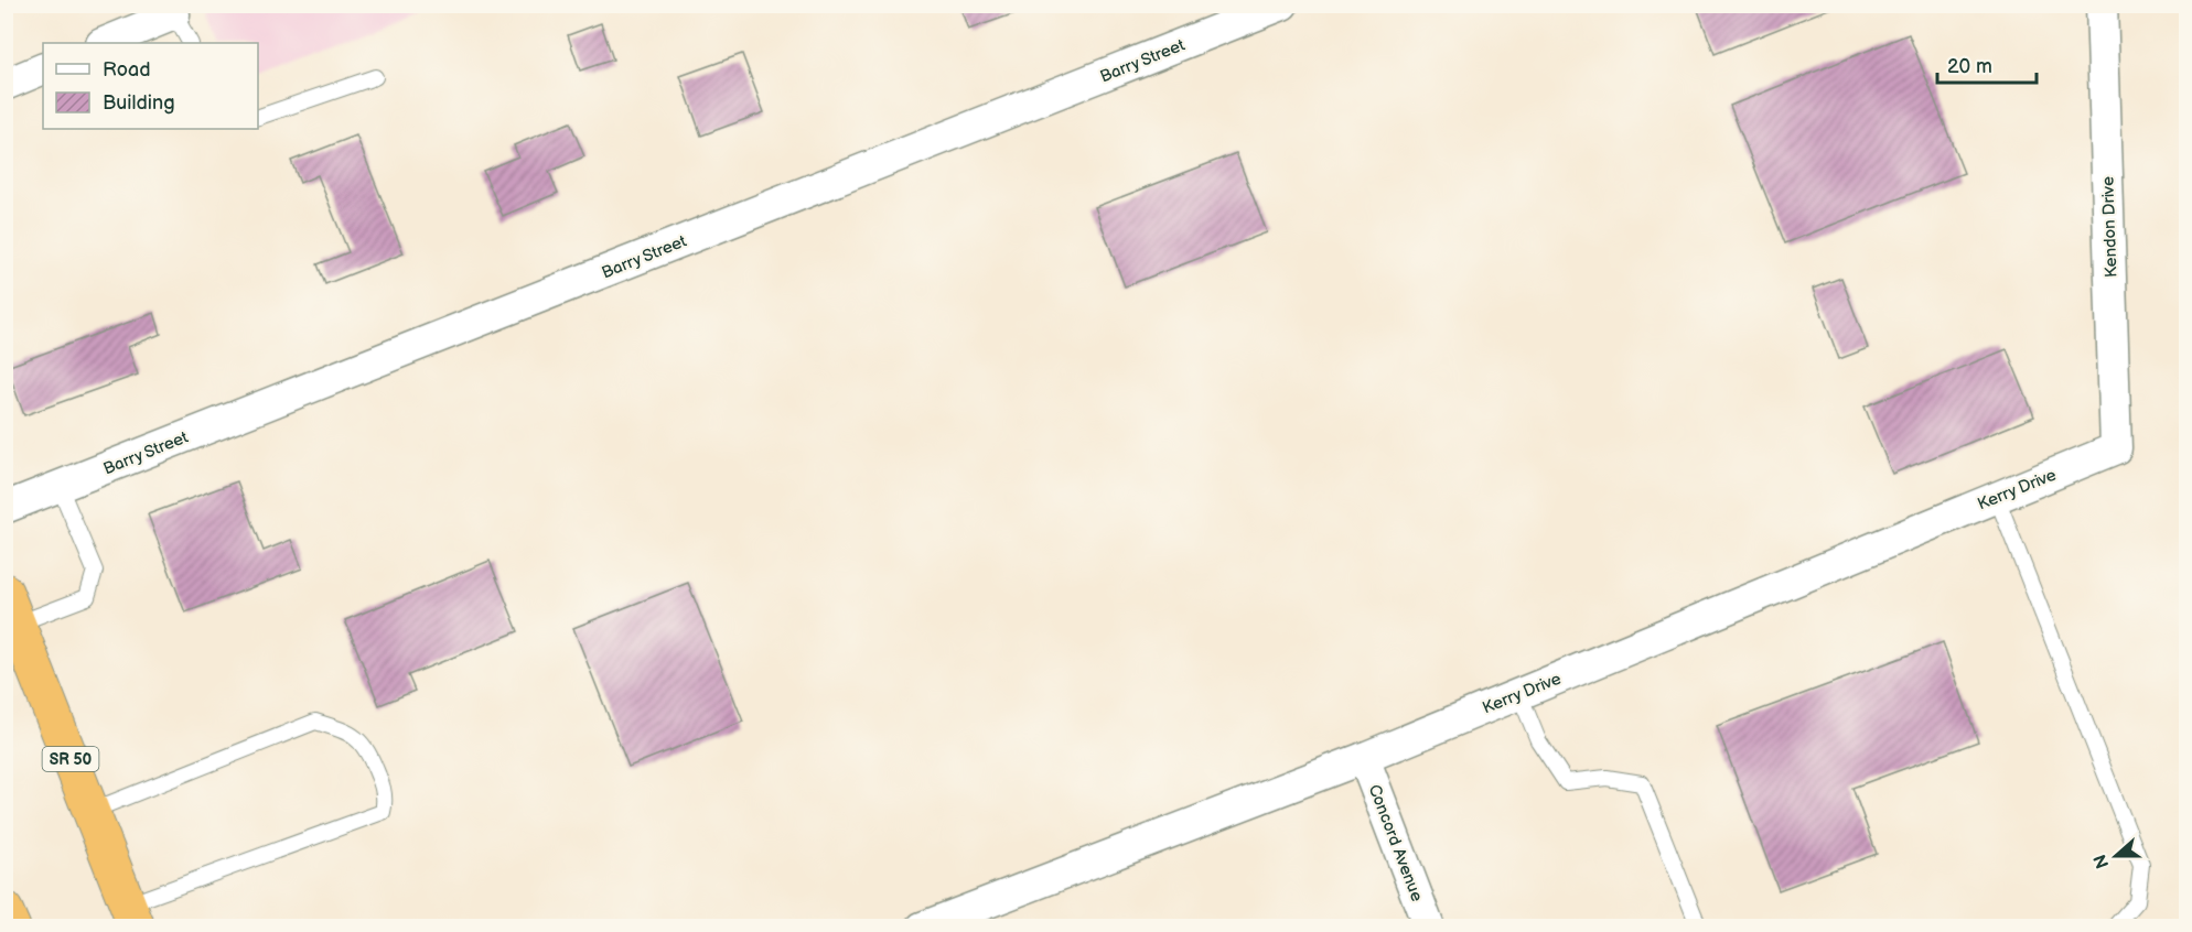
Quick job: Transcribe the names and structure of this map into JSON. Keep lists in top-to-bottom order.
{
  "streets": {
    "highway": ["SR 50"],
    "street": [
      "Barry Street",
      "Kendon Drive",
      "Kerry Drive",
      "Concord Avenue"
    ]
  },
  "crossings": [
    ["Kendon Drive", "Kerry Drive"],
    ["Kerry Drive", "Concord Avenue"]
  ],
  "legend": ["Road", "Building"],
  "scale_bar": "20 m",
  "north": "left"
}
